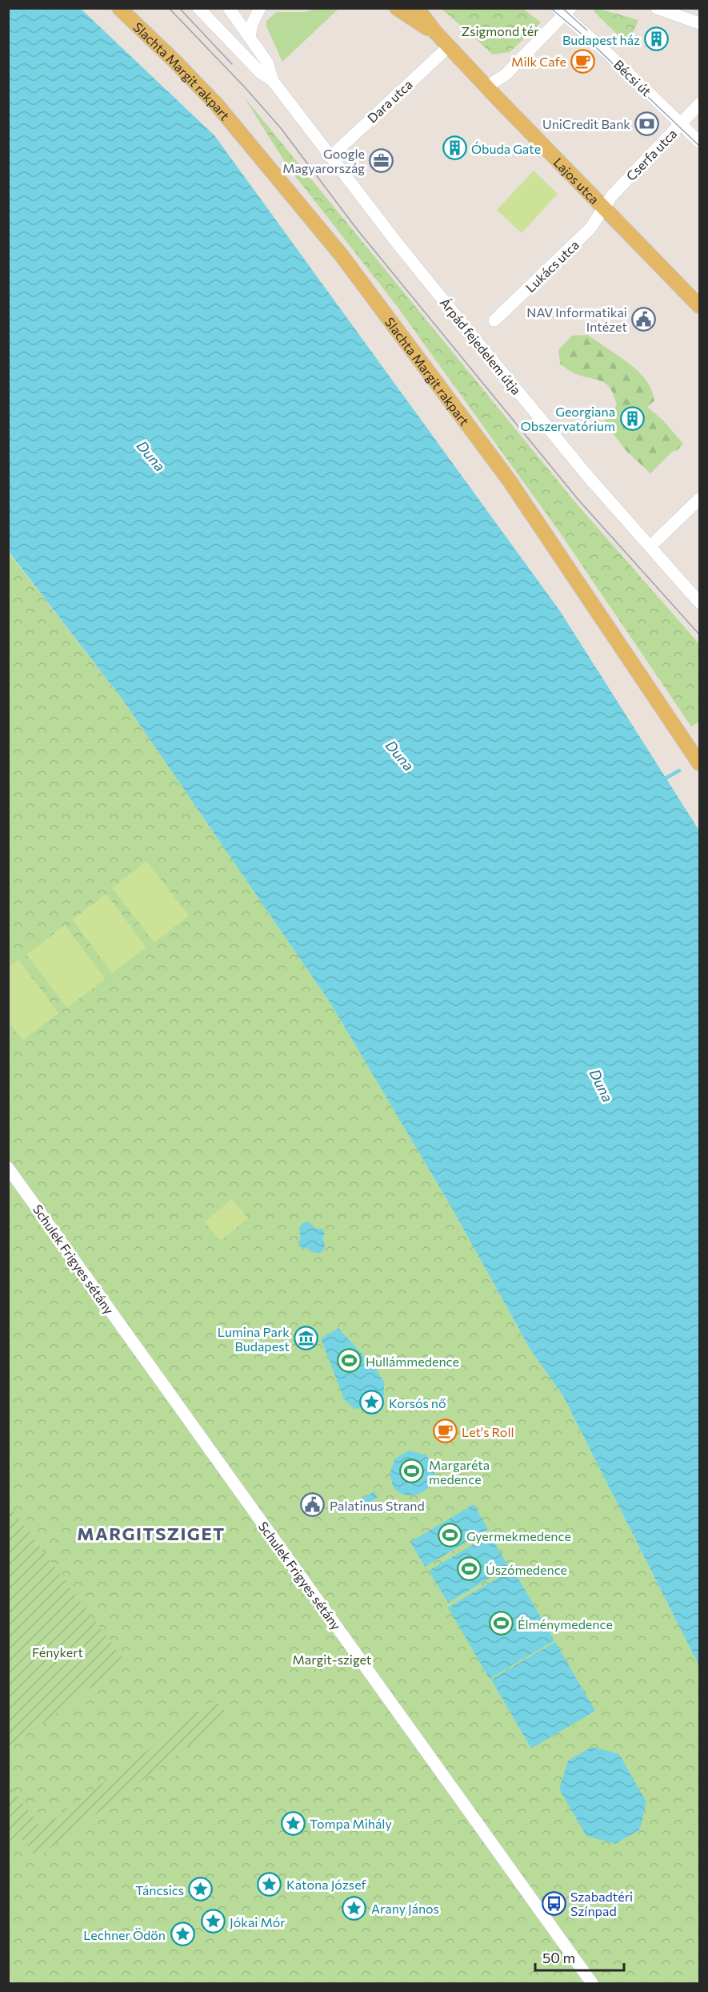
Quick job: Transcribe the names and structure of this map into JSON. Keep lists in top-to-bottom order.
{
  "streets": {
    "main road": ["Slachta Margit rakpart", "Lajos utca"],
    "street": [
      "Bécsi út",
      "Dara utca",
      "Cserfa utca",
      "Lukács utca",
      "Árpád fejedelem útja",
      "Schulek Frigyes sétány"
    ]
  },
  "crossings": [
    ["Bécsi út", "Cserfa utca"],
    ["Dara utca", "Lajos utca"],
    ["Dara utca", "Árpád fejedelem útja"],
    ["Cserfa utca", "Lajos utca"],
    ["Cserfa utca", "Lukács utca"],
    ["Lajos utca", "Lukács utca"]
  ],
  "districts": ["MARGITSZIGET"],
  "water": ["Duna"],
  "parks": ["Zsigmond tér", "Fénykert", "Margit-sziget"],
  "places": {
    "building": ["Budapest ház", "Óbuda Gate", "Georgiana Obszervatórium"],
    "cafe": ["Milk Cafe", "Let's Roll"],
    "bank": ["UniCredit Bank"],
    "office": ["Google Magyarország"],
    "public building": ["NAV Informatikai Intézet", "Palatinus Strand"],
    "museum": ["Lumina Park Budapest"],
    "sports": [
      "Hullámmedence",
      "Margaréta medence",
      "Gyermekmedence",
      "Úszómedence",
      "Élménymedence"
    ],
    "place": [
      "Korsós nő",
      "Tompa Mihály",
      "Katona József",
      "Táncsics",
      "Arany János",
      "Jókai Mór",
      "Lechner Ödön"
    ],
    "bus stop": ["Szabadtéri Színpad"]
  },
  "scale_bar": "50 m"
}
